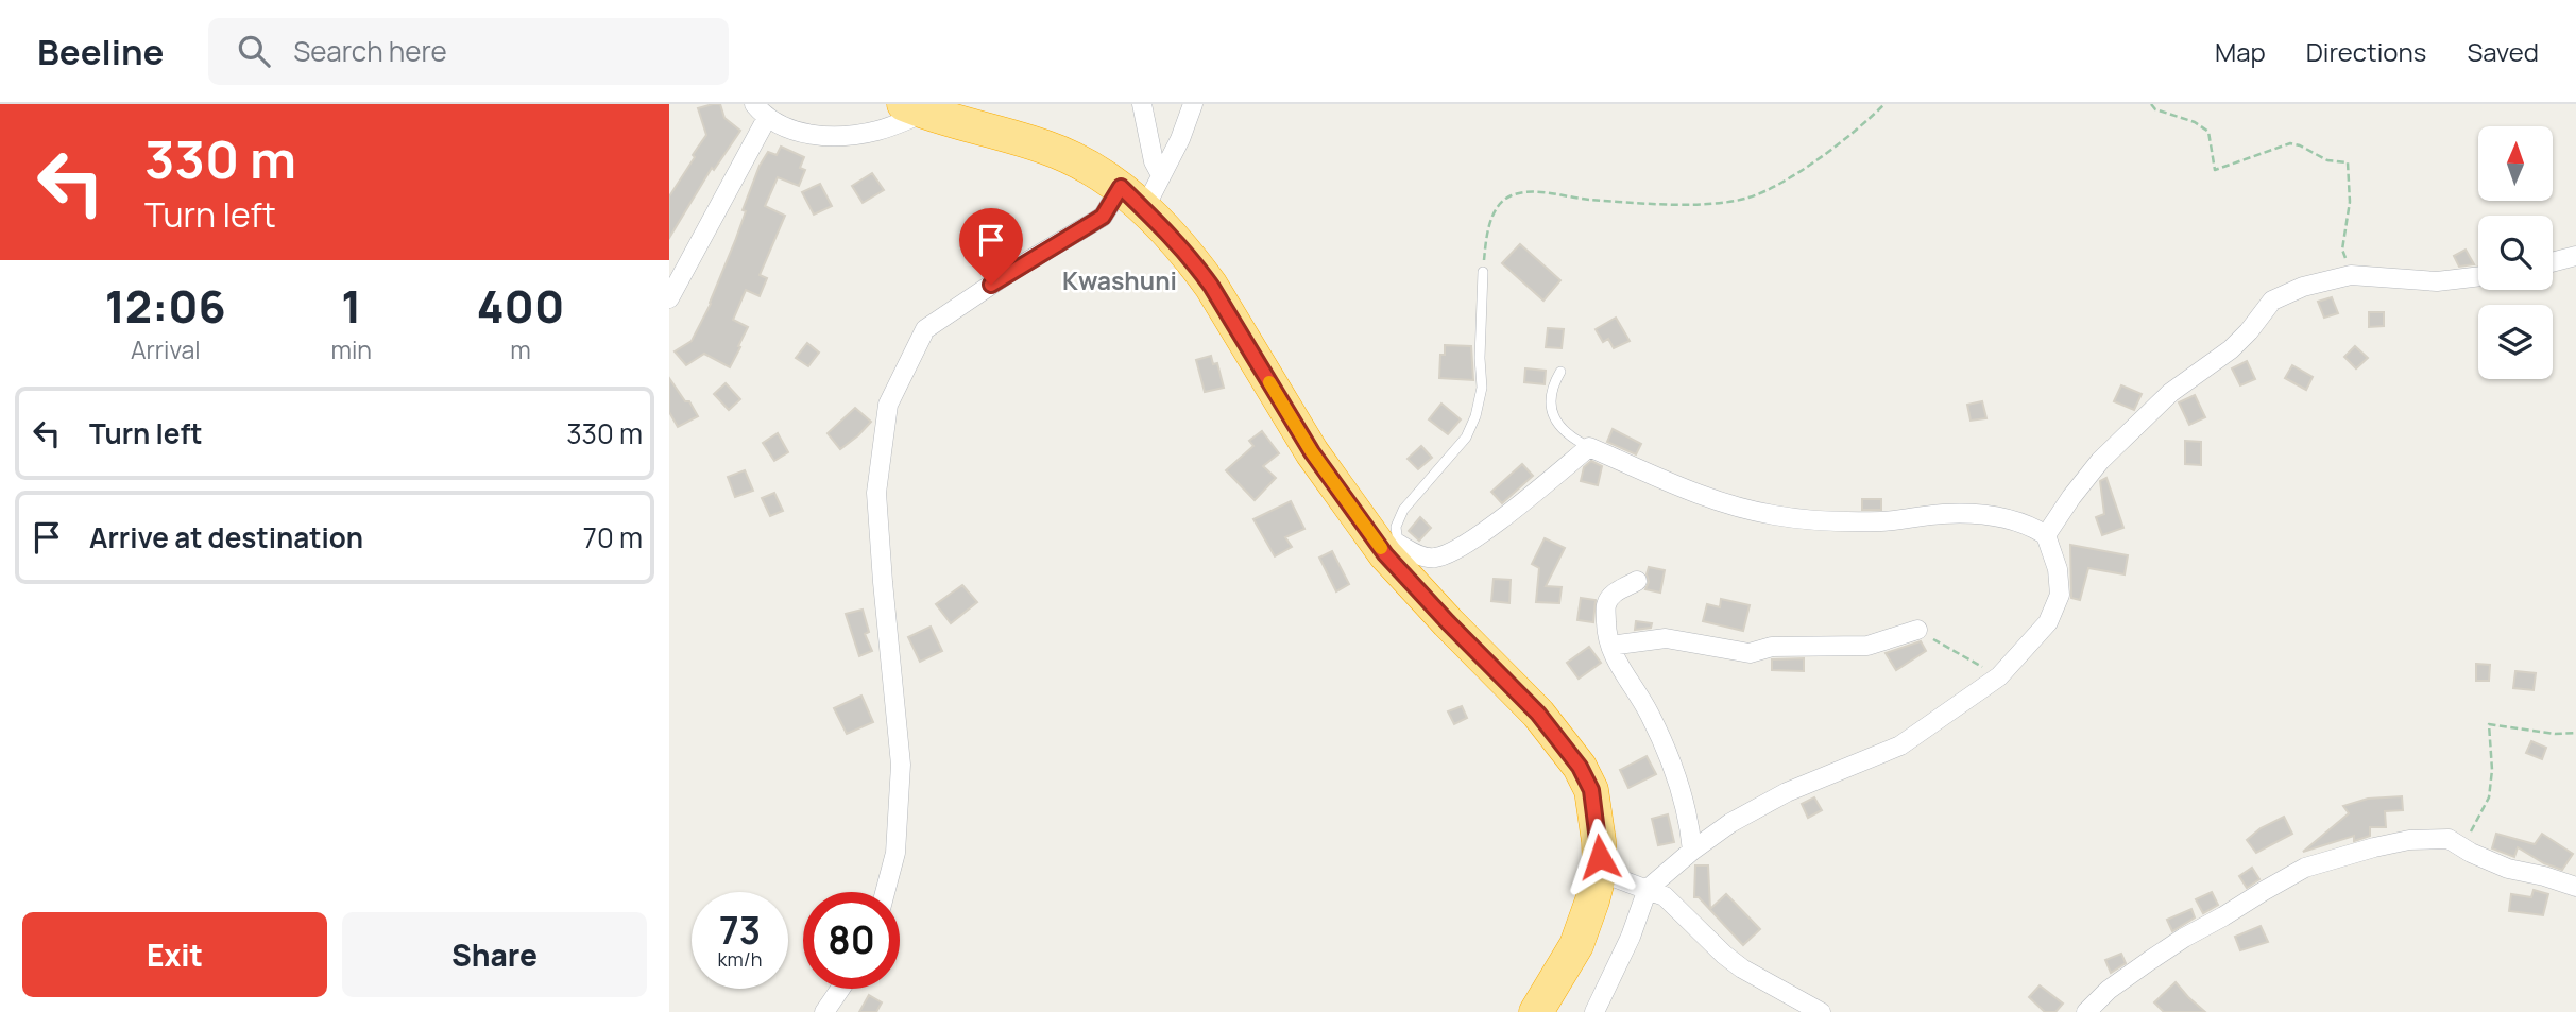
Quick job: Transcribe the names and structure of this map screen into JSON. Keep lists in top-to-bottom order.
{
  "districts": ["Kwashuni"],
  "north": "top",
  "page": {
    "header": "Beeline",
    "search": "Search here",
    "nav": ["Map", "Directions", "Saved"],
    "turn": ["330 m", "Turn left"],
    "eta": [
      "12:06",
      "Arrival",
      "1",
      "min",
      "400",
      "m"
    ],
    "list": [
      {
        "name": "Turn left",
        "value": "330 m"
      },
      {
        "name": "Arrive at destination",
        "value": "70 m"
      }
    ],
    "speed": "73 km/h",
    "limit": "80",
    "buttons": ["Exit", "Share"]
  }
}
